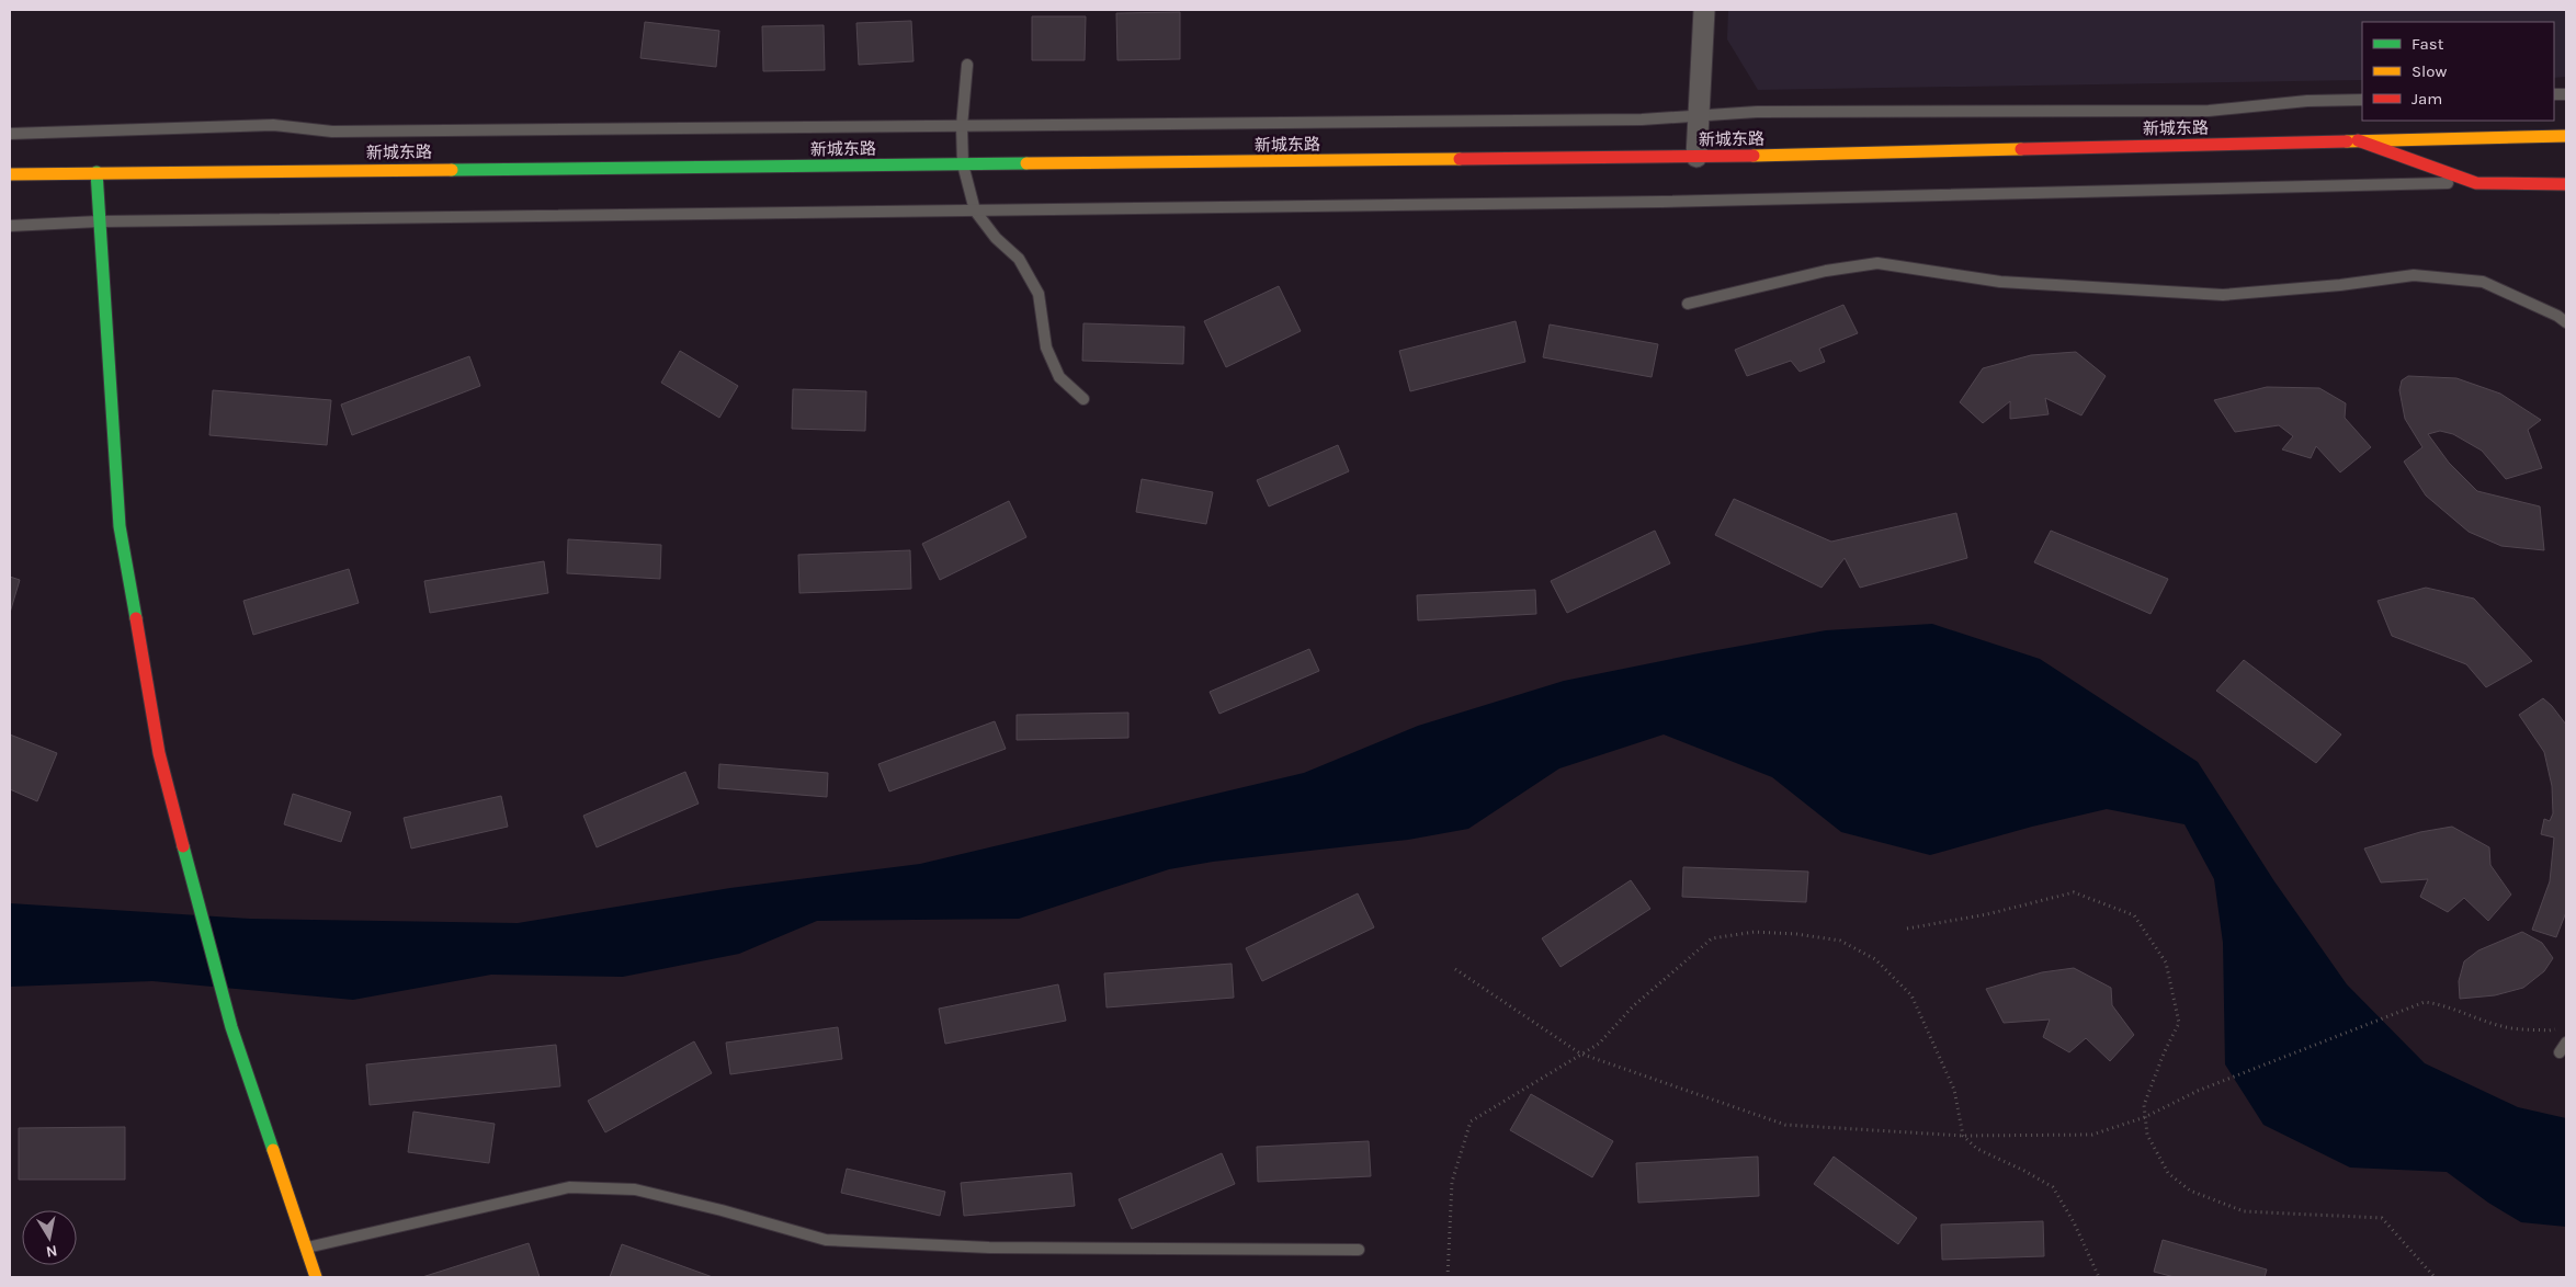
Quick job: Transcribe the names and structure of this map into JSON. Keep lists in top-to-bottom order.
{
  "streets": {
    "main road": ["新城东路"]
  },
  "legend": ["Fast", "Slow", "Jam"],
  "north": "bottom"
}
